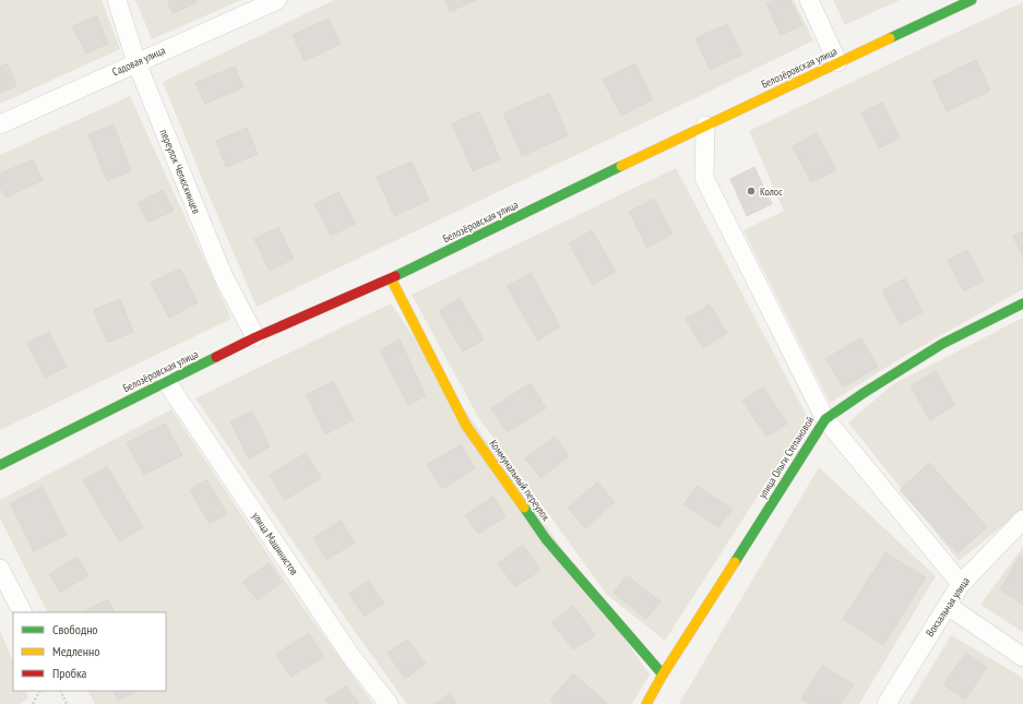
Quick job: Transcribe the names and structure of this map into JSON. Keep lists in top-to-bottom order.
{
  "streets": {
    "street": [
      "Садовая улица",
      "Белозёровская улица",
      "переулок Челюскинцев",
      "улица Ольги Степановой",
      "Коммунальный переулок",
      "улица Машинистов",
      "Вокзальная улица"
    ]
  },
  "crossings": [
    ["Садовая улица", "переулок Челюскинцев"],
    ["Белозёровская улица", "переулок Челюскинцев"],
    ["Белозёровская улица", "Коммунальный переулок"],
    ["Белозёровская улица", "улица Машинистов"],
    ["улица Ольги Степановой", "Коммунальный переулок"]
  ],
  "places": ["Колос"],
  "legend": ["Свободно", "Медленно", "Пробка"]
}
